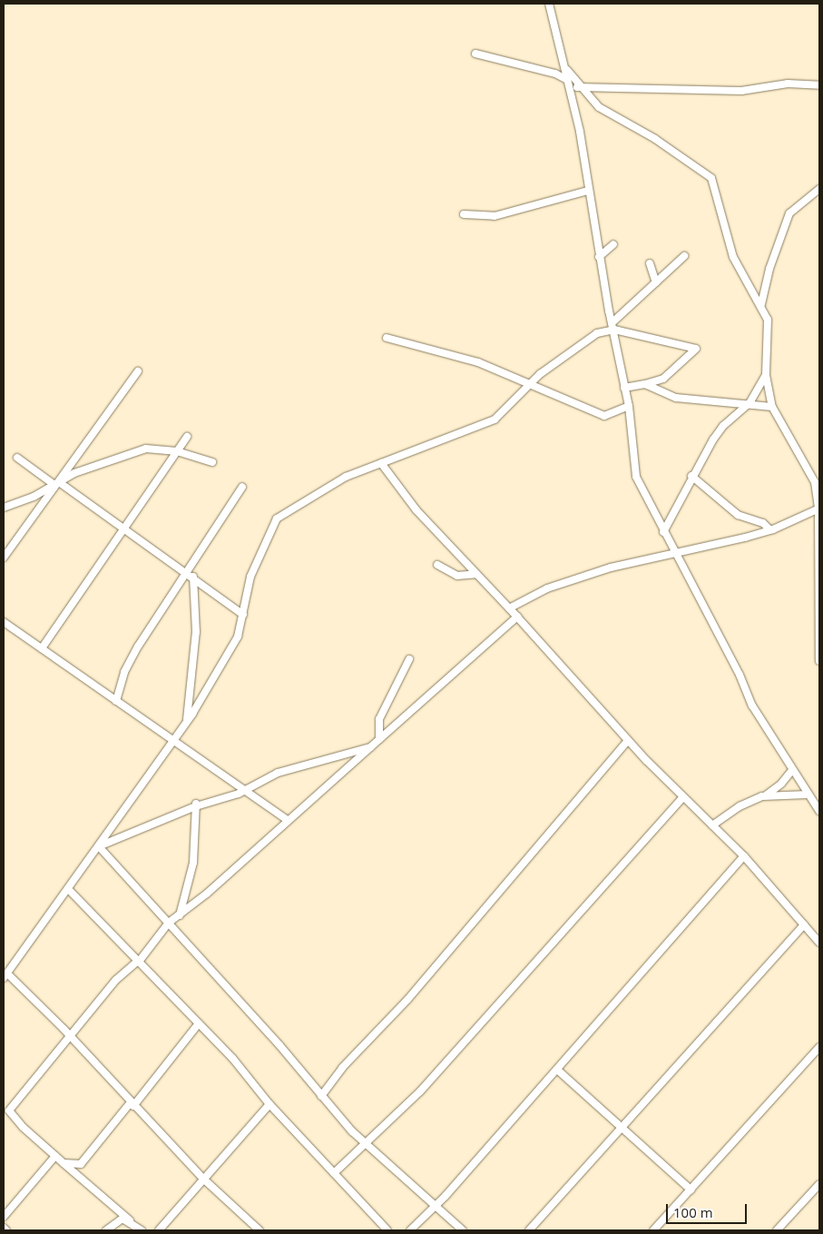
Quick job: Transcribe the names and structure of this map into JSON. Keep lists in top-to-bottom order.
{
  "scale_bar": "100 m"
}
